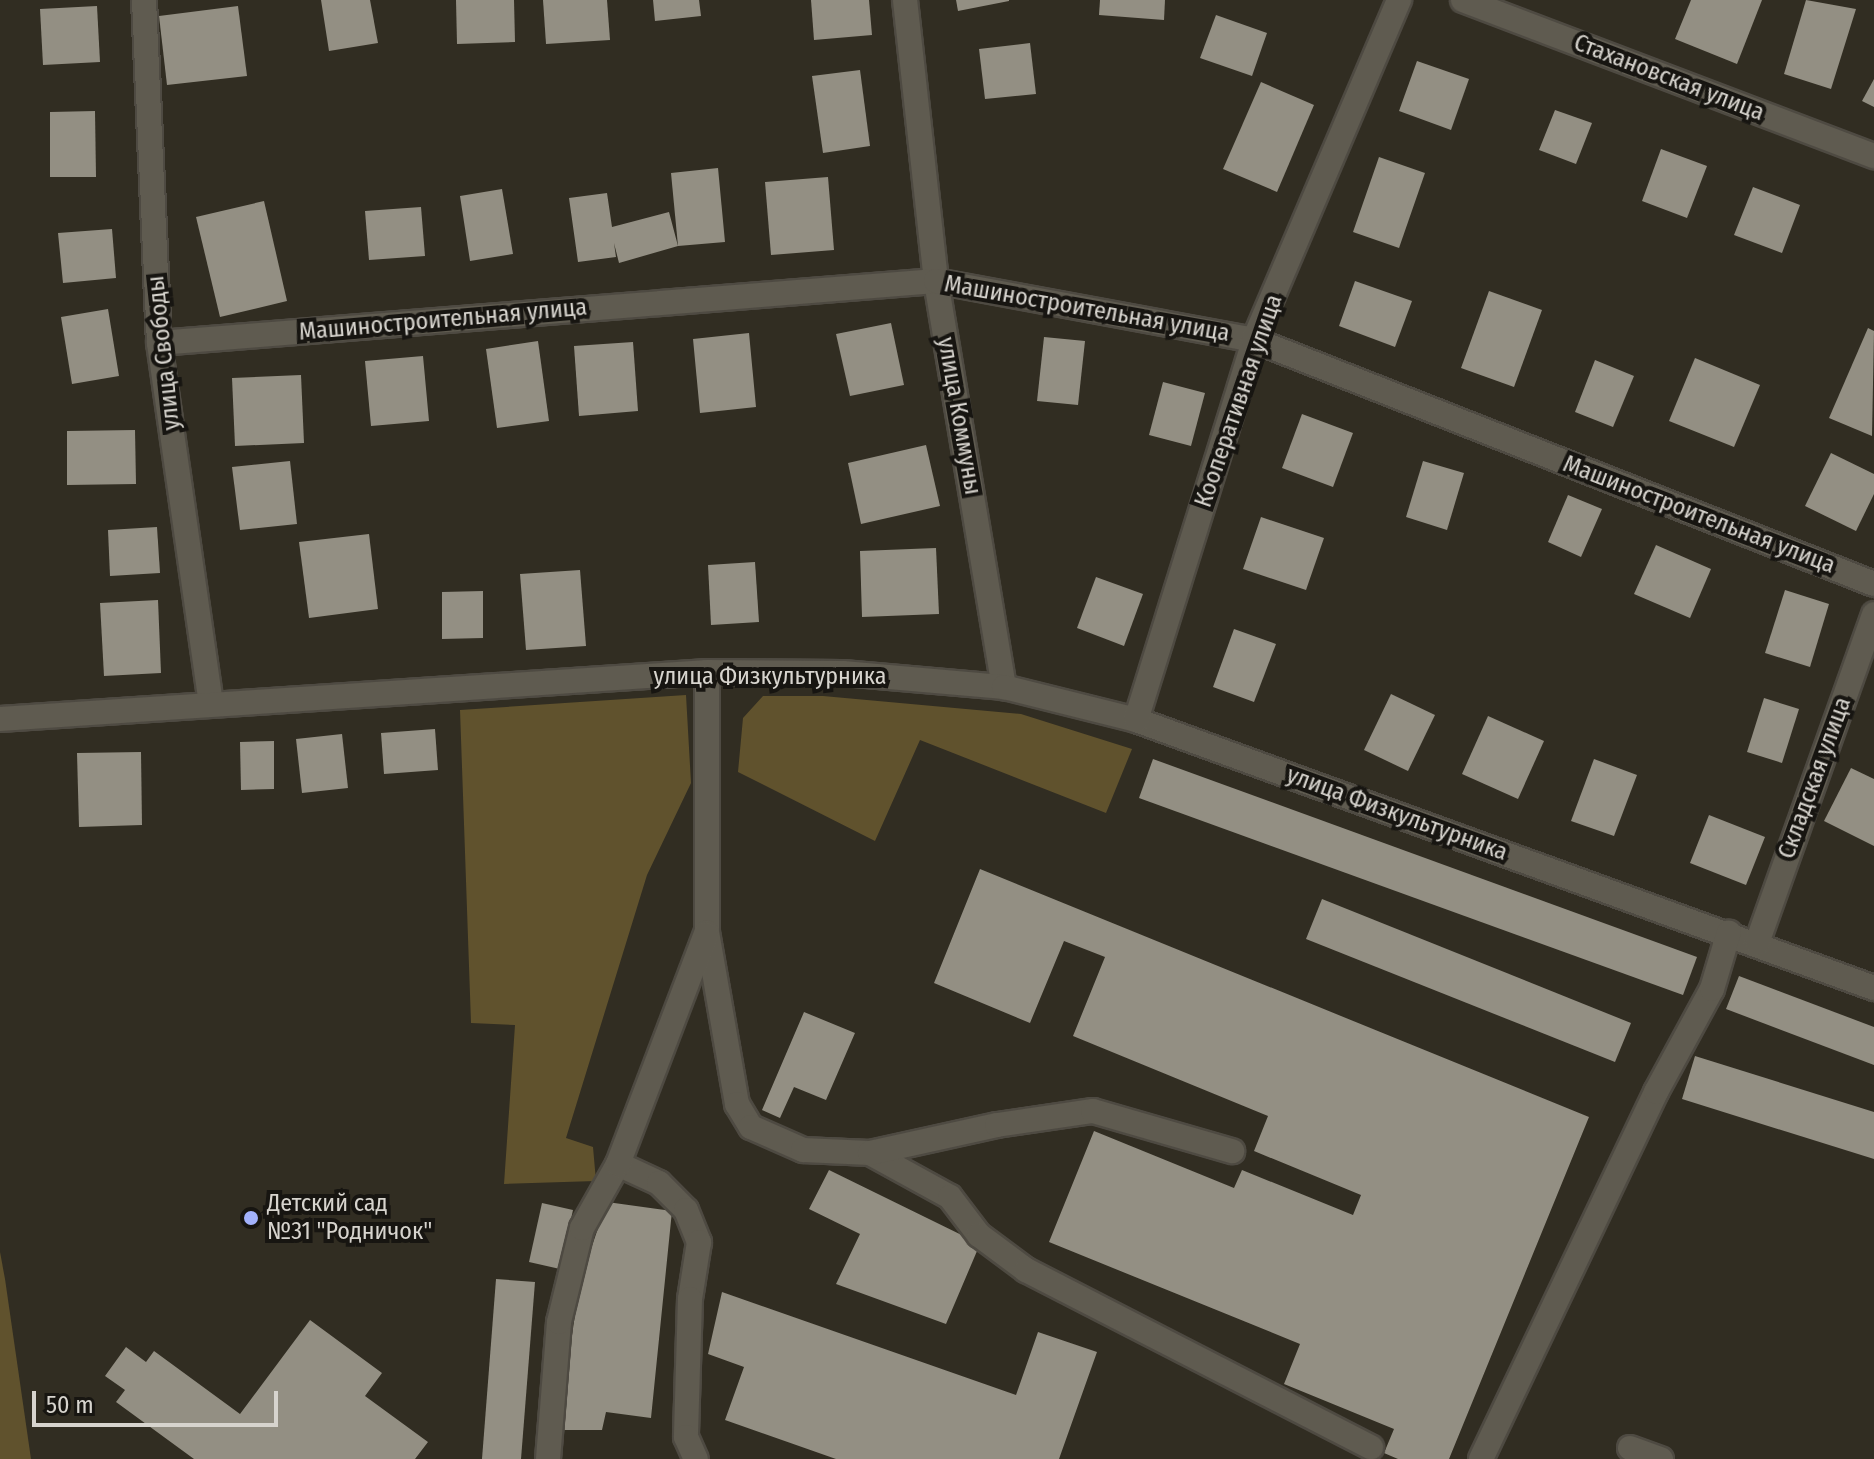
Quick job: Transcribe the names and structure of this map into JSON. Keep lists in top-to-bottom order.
{
  "streets": {
    "street": [
      "Стахановская улица",
      "Машиностроительная улица",
      "улица Свободы",
      "Кооперативная улица",
      "улица Коммуны",
      "улица Физкультурника",
      "Складская улица"
    ]
  },
  "crossings": [
    ["Машиностроительная улица", "улица Свободы"],
    ["Машиностроительная улица", "Кооперативная улица"],
    ["Машиностроительная улица", "улица Коммуны"],
    ["улица Свободы", "улица Физкультурника"],
    ["Кооперативная улица", "улица Физкультурника"],
    ["улица Коммуны", "улица Физкультурника"],
    ["улица Физкультурника", "Складская улица"]
  ],
  "places": ["Детский сад №31 \"Родничок\""],
  "scale_bar": "50 m"
}
